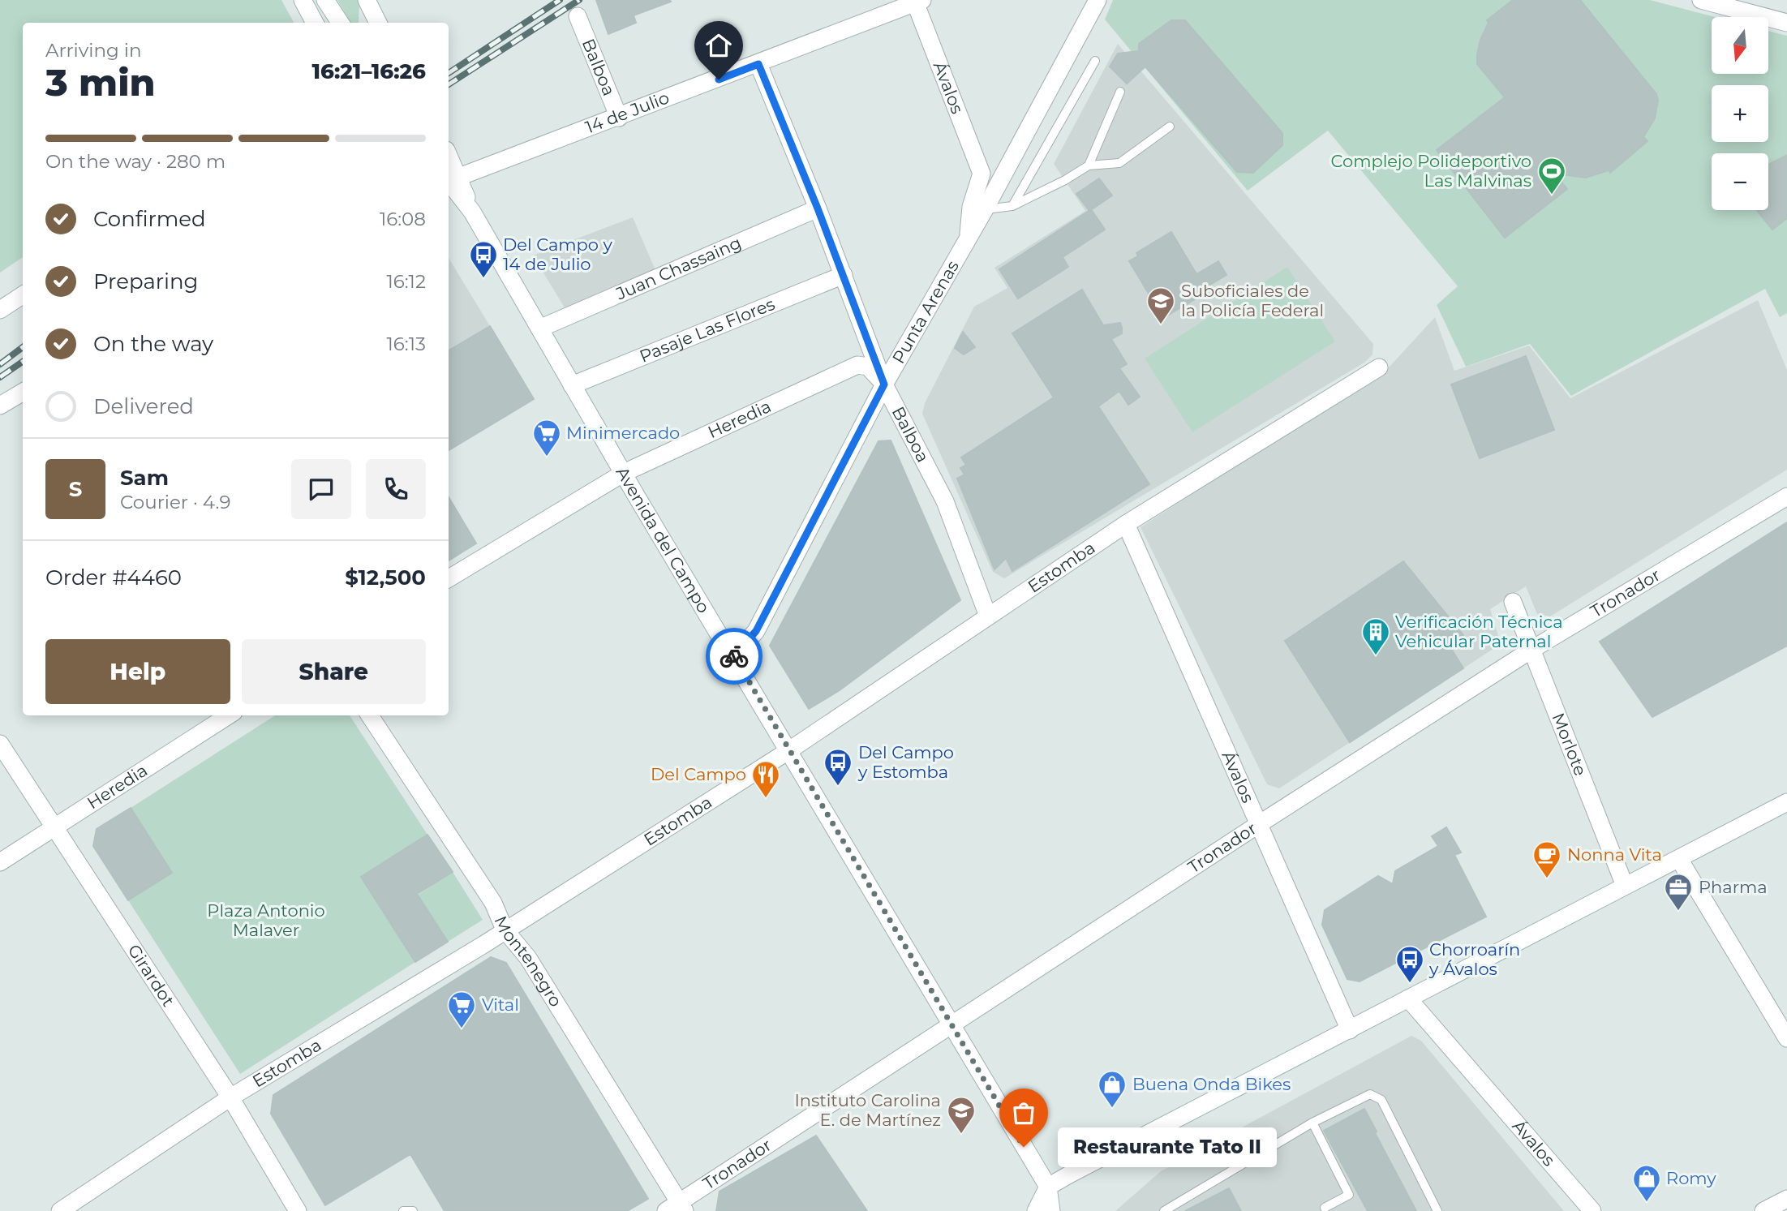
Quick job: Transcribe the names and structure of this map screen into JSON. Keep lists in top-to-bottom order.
{
  "streets": {
    "street": [
      "Balboa",
      "Ávalos",
      "14 de Julio",
      "Juan Chassaing",
      "Punta Arenas",
      "Pasaje Las Flores",
      "Heredia",
      "Avenida del Campo",
      "Estomba",
      "Tronador",
      "Morlote",
      "Montenegro",
      "Girardot"
    ]
  },
  "crossings": [
    ["Balboa", "14 de Julio"],
    ["Balboa", "Juan Chassaing"],
    ["Balboa", "Punta Arenas"],
    ["Balboa", "Pasaje Las Flores"],
    ["Balboa", "Heredia"],
    ["Balboa", "Estomba"],
    ["Ávalos", "14 de Julio"],
    ["Ávalos", "Punta Arenas"],
    ["Ávalos", "Estomba"],
    ["Ávalos", "Tronador"],
    ["14 de Julio", "Avenida del Campo"],
    ["Juan Chassaing", "Avenida del Campo"],
    ["Punta Arenas", "Heredia"],
    ["Punta Arenas", "Avenida del Campo"],
    ["Pasaje Las Flores", "Avenida del Campo"],
    ["Heredia", "Avenida del Campo"],
    ["Heredia", "Girardot"],
    ["Avenida del Campo", "Estomba"],
    ["Avenida del Campo", "Tronador"],
    ["Estomba", "Montenegro"],
    ["Estomba", "Girardot"],
    ["Tronador", "Morlote"],
    ["Tronador", "Montenegro"]
  ],
  "parks": ["Plaza Antonio Malaver"],
  "places": {
    "sports": ["Complejo Polideportivo Las Malvinas"],
    "bus stop": ["Del Campo y 14 de Julio", "Del Campo y Estomba", "Chorroarín y Ávalos"],
    "school or university": ["Suboficiales de la Policía Federal", "Instituto Carolina E. de Martínez"],
    "supermarket": ["Minimercado", "Vital"],
    "building": ["Verificación Técnica Vehicular Paternal"],
    "restaurant": ["Del Campo"],
    "cafe": ["Nonna Vita"],
    "office": ["Pharma"],
    "shop": ["Buena Onda Bikes", "Romy"],
    "other": ["Restaurante Tato II"]
  },
  "north": "bottom",
  "page": {
    "map_buttons": ["+", "−"],
    "heading": ["3 min", "Arriving in", "16:21–16:26"],
    "panel": [
      "Sam",
      "Courier · 4.9",
      "Order #4460",
      "$12,500"
    ],
    "bar": "On the way · 280 m",
    "list": [
      ["Confirmed", "16:08"],
      ["Preparing", "16:12"],
      ["On the way", "16:13"],
      "Delivered"
    ],
    "round": "S",
    "buttons": ["Help", "Share"],
    "bubble": "Restaurante Tato II"
  }
}
